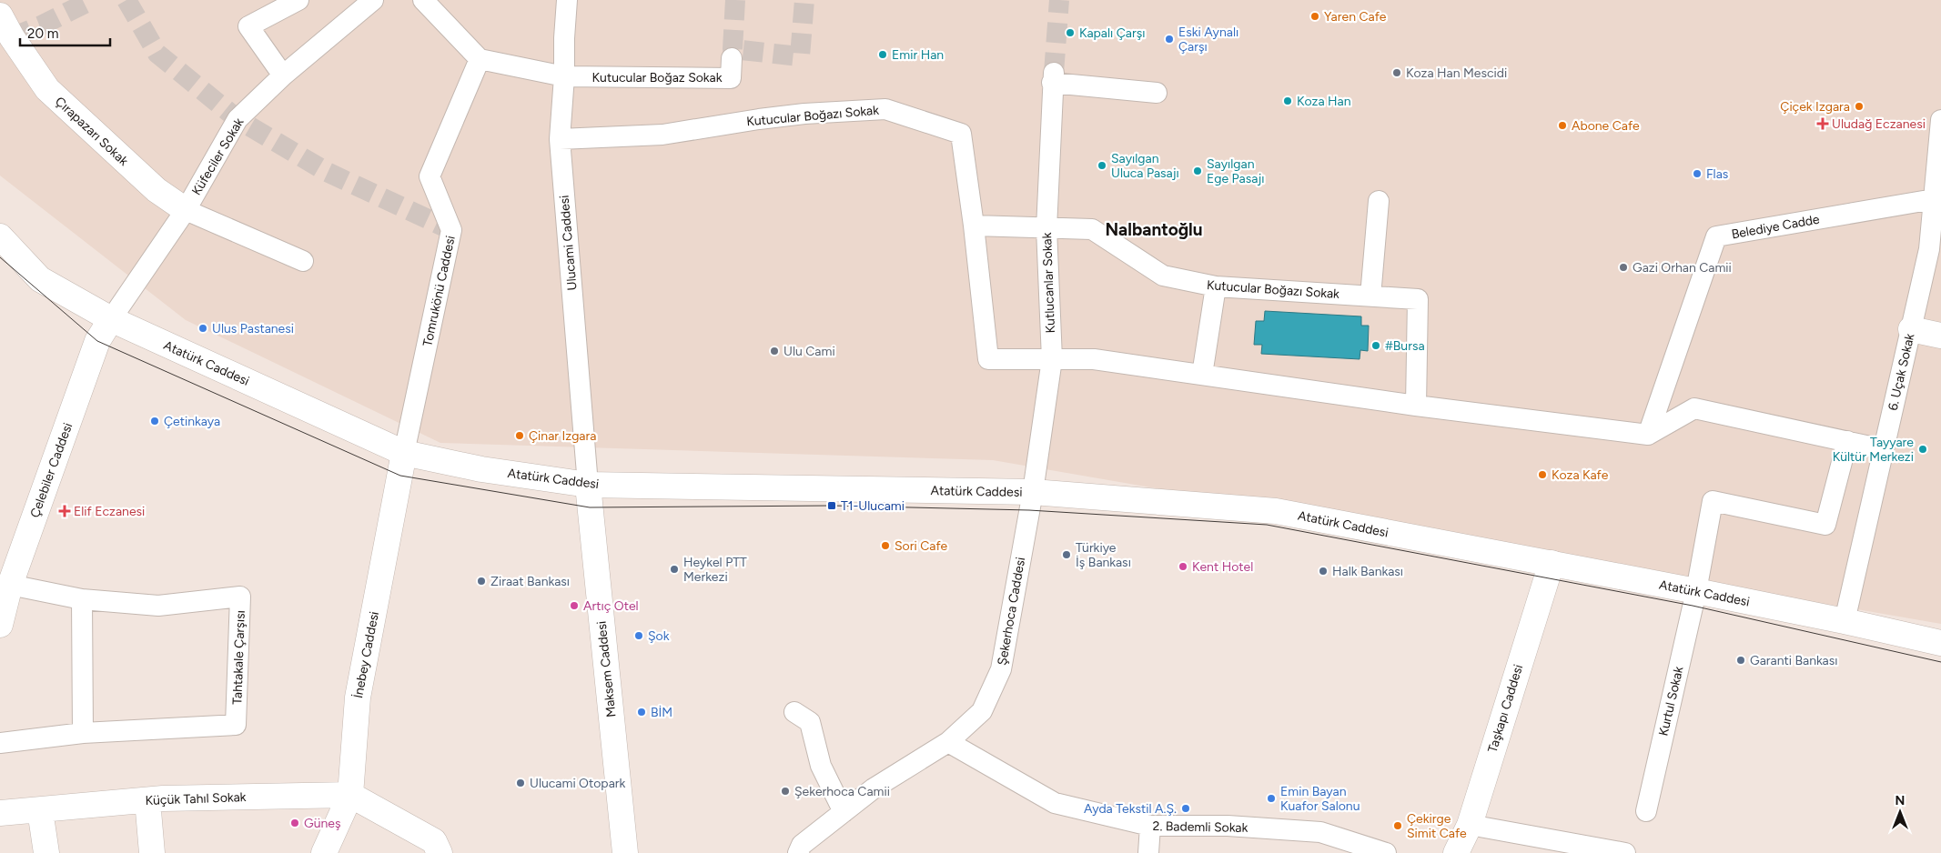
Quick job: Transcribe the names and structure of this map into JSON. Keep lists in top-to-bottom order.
{
  "streets": {
    "main road": [
      "Çırapazarı Sokak",
      "Atatürk Caddesi",
      "Çelebiler Caddesi",
      "İnebey Caddesi",
      "Maksem Caddesi",
      "Taşkapı Caddesi",
      "Küçük Tahıl Sokak"
    ],
    "street": [
      "Kutucular Boğaz Sokak",
      "Kutucular Boğazı Sokak",
      "Küfeciler Sokak",
      "Belediye Cadde",
      "Ulucami Caddesi",
      "Kutlucanlar Sokak",
      "Tomrukönü Caddesi",
      "6. Uçak Sokak",
      "Şekerhoca Caddesi",
      "Tahtakale Çarşısı",
      "Kurtul Sokak",
      "2. Bademli Sokak"
    ]
  },
  "crossings": [
    ["Kutucular Boğaz Sokak", "Ulucami Caddesi"],
    ["Kutucular Boğazı Sokak", "Ulucami Caddesi"],
    ["Kutucular Boğazı Sokak", "Kutlucanlar Sokak"],
    ["Çırapazarı Sokak", "Küfeciler Sokak"],
    ["Küfeciler Sokak", "Atatürk Caddesi"],
    ["Küfeciler Sokak", "Çelebiler Caddesi"],
    ["Belediye Cadde", "6. Uçak Sokak"],
    ["Ulucami Caddesi", "Atatürk Caddesi"],
    ["Ulucami Caddesi", "Maksem Caddesi"],
    ["Kutlucanlar Sokak", "Atatürk Caddesi"],
    ["Kutlucanlar Sokak", "Şekerhoca Caddesi"],
    ["Tomrukönü Caddesi", "Atatürk Caddesi"],
    ["Tomrukönü Caddesi", "İnebey Caddesi"],
    ["Atatürk Caddesi", "6. Uçak Sokak"],
    ["Atatürk Caddesi", "Çelebiler Caddesi"],
    ["Atatürk Caddesi", "Şekerhoca Caddesi"],
    ["Atatürk Caddesi", "İnebey Caddesi"],
    ["Atatürk Caddesi", "Maksem Caddesi"],
    ["Atatürk Caddesi", "Kurtul Sokak"],
    ["Atatürk Caddesi", "Taşkapı Caddesi"],
    ["Çelebiler Caddesi", "Tahtakale Çarşısı"],
    ["Şekerhoca Caddesi", "2. Bademli Sokak"],
    ["İnebey Caddesi", "Küçük Tahıl Sokak"]
  ],
  "districts": ["Nalbantoğlu"],
  "places": {
    "other": [
      "Yaren Cafe",
      "Kapalı Çarşı",
      "Eski Aynalı Çarşı",
      "Emir Han",
      "Koza Han Mescidi",
      "Koza Han",
      "Çiçek Izgara",
      "Abone Cafe",
      "Sayılgan Uluca Pasajı",
      "Sayılgan Ege Pasajı",
      "Flas",
      "Gazi Orhan Camii",
      "Ulus Pastanesi",
      "#Bursa",
      "Ulu Cami",
      "Çetinkaya",
      "Çinar Izgara",
      "Tayyare Kültür Merkezi",
      "Koza Kafe",
      "Sori Cafe",
      "Türkiye İş Bankası",
      "Kent Hotel",
      "Heykel PTT Merkezi",
      "Halk Bankası",
      "Ziraat Bankası",
      "Artıç Otel",
      "Şok",
      "Garanti Bankası",
      "BİM",
      "Ulucami Otopark",
      "Şekerhoca Camii",
      "Emin Bayan Kuafor Salonu",
      "Ayda Tekstil A.Ş.",
      "Güneş",
      "Çekirge Simit Cafe"
    ],
    "health": ["Uludağ Eczanesi", "Elif Eczanesi"],
    "transit": ["T1-Ulucami"]
  },
  "scale_bar": "20 m",
  "north": "top"
}
